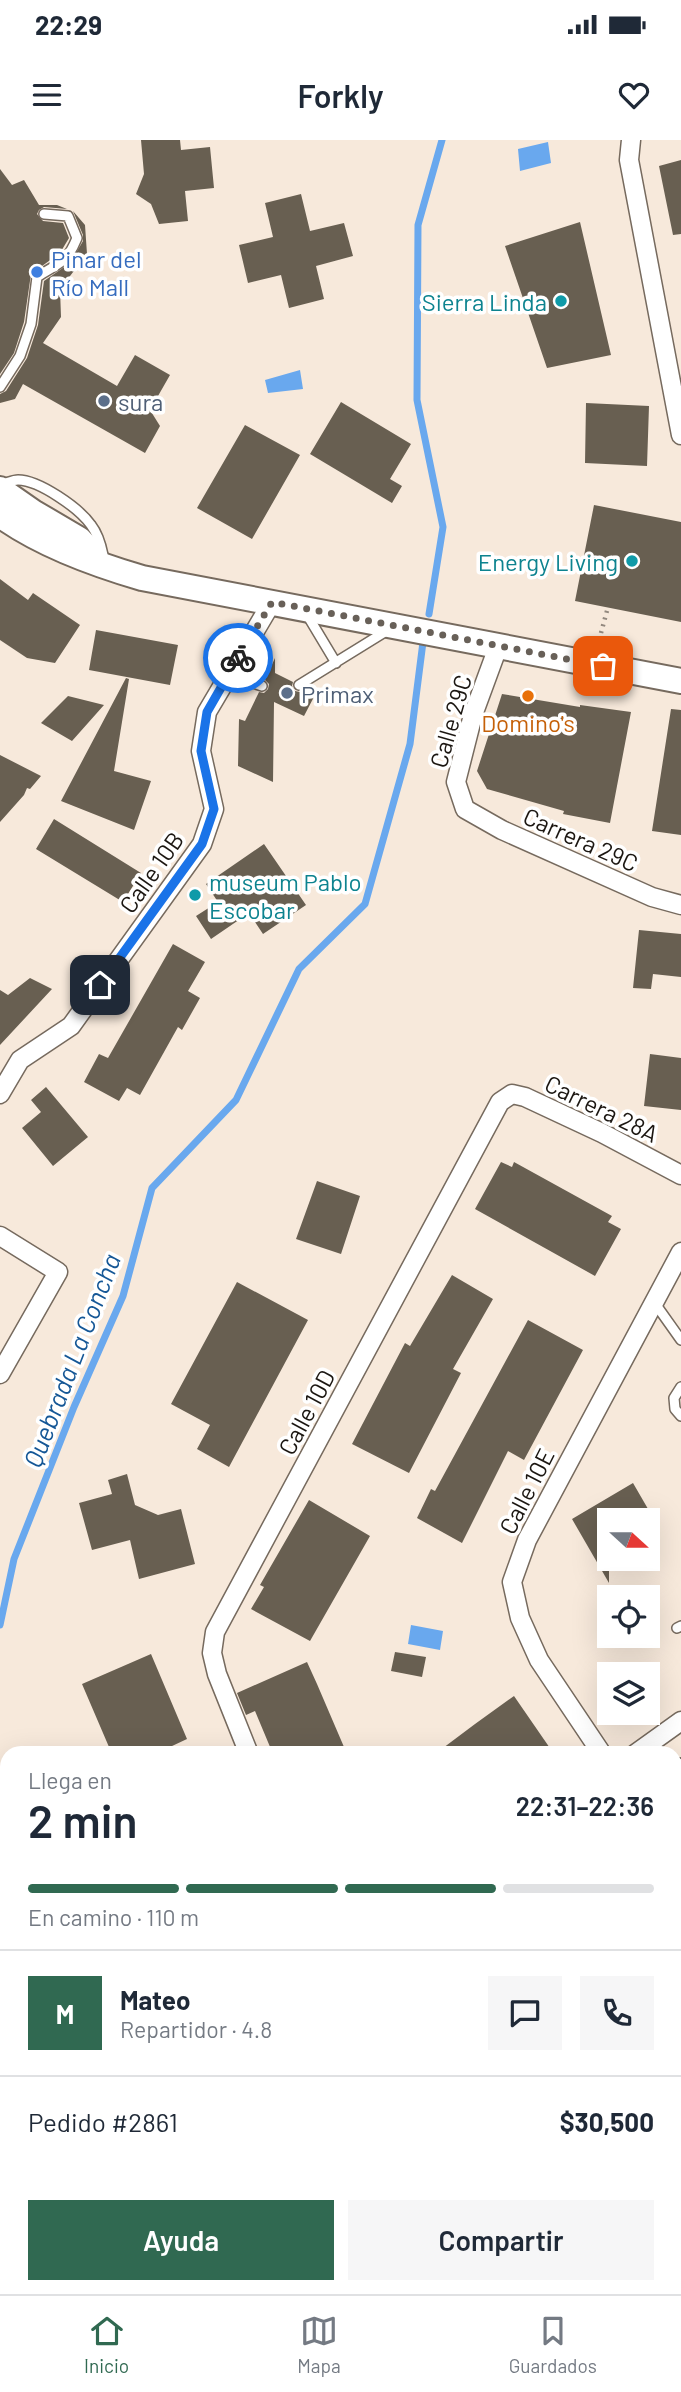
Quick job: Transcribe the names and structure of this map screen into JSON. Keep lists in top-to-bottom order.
{
  "streets": {
    "street": [
      "Calle 29C",
      "Carrera 29C",
      "Calle 10B",
      "Carrera 28A",
      "Calle 10D",
      "Calle 10E"
    ]
  },
  "crossings": [
    ["Calle 29C", "Carrera 29C"],
    ["Carrera 28A", "Calle 10D"]
  ],
  "water": ["Quebrada La Concha"],
  "places": [
    "Pinar del Río Mall",
    "Sierra Linda",
    "sura",
    "Energy Living",
    "Primax",
    "Domino's",
    "museum Pablo Escobar"
  ],
  "north": "right",
  "page": {
    "status": "22:29",
    "header": "Forkly",
    "heading": ["2 min", "Llega en", "22:31–22:36"],
    "panel": [
      "Mateo",
      "Repartidor · 4.8",
      "Pedido #2861",
      "$30,500"
    ],
    "bar": "En camino · 110 m",
    "round": "M",
    "buttons": ["Ayuda", "Compartir"],
    "tabs": ["Inicio", "Mapa", "Guardados"]
  }
}
